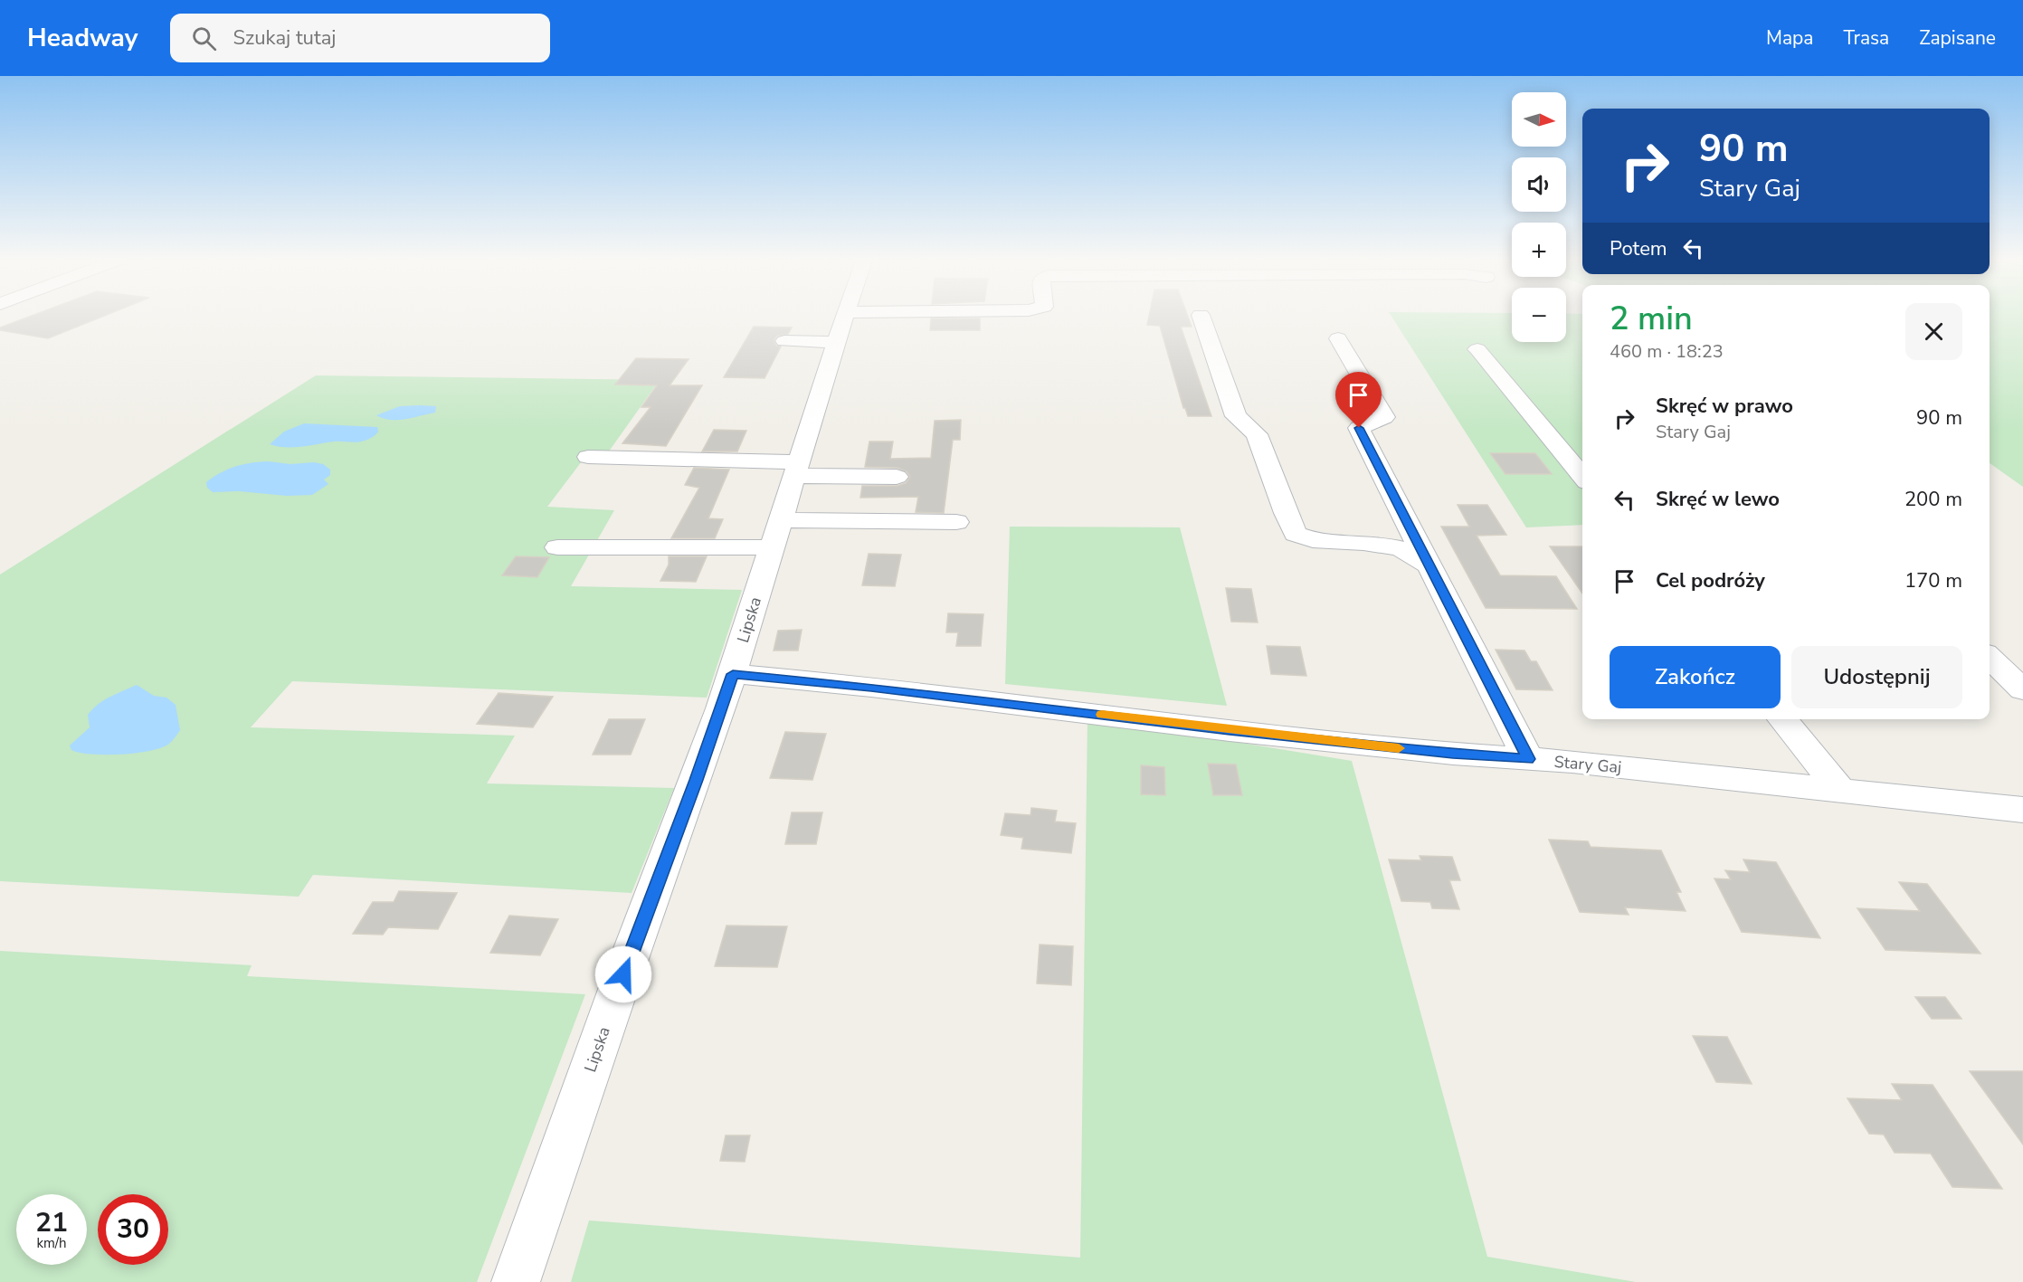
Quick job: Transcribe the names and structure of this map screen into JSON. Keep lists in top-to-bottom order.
{
  "streets": {
    "street": ["Lipska", "Stary Gaj"]
  },
  "crossings": [
    ["Lipska", "Stary Gaj"]
  ],
  "north": "right",
  "page": {
    "header": "Headway",
    "search": "Szukaj tutaj",
    "nav": ["Mapa", "Trasa", "Zapisane"],
    "map_buttons": ["+", "−"],
    "turn": ["90 m", "Stary Gaj"],
    "then": "Potem",
    "heading": ["2 min", "460 m · 18:23"],
    "list": [
      {
        "name": "Skręć w prawo",
        "note": "Stary Gaj",
        "value": "90 m"
      },
      {
        "name": "Skręć w lewo",
        "value": "200 m"
      },
      {
        "name": "Cel podróży",
        "value": "170 m"
      }
    ],
    "buttons": ["Zakończ", "Udostępnij"],
    "speed": "21 km/h",
    "limit": "30"
  }
}
